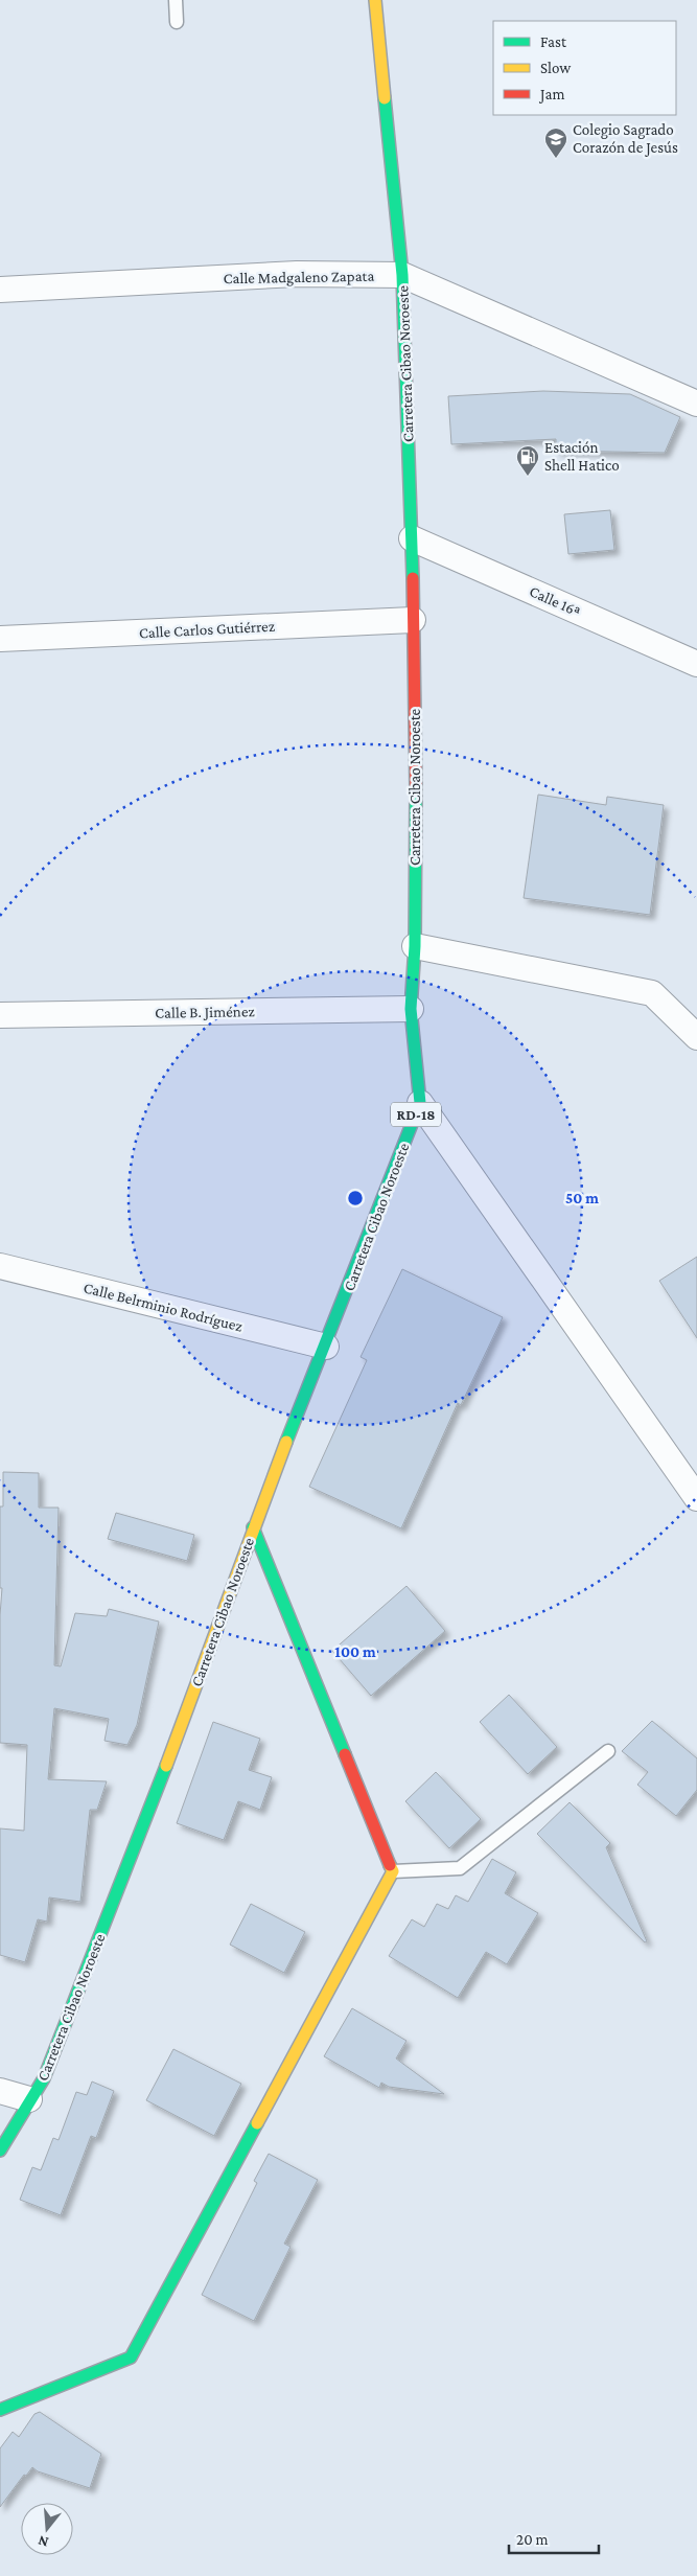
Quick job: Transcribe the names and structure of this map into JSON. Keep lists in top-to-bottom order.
{
  "streets": {
    "main road": ["Carretera Cibao Noroeste", "RD-18"],
    "street": [
      "Calle Madgaleno Zapata",
      "Calle 16ª",
      "Calle Carlos Gutiérrez",
      "Calle B. Jiménez",
      "Calle Belrminio Rodríguez"
    ]
  },
  "crossings": [
    ["Calle Madgaleno Zapata", "Carretera Cibao Noroeste"],
    ["Carretera Cibao Noroeste", "Calle 16ª"],
    ["Carretera Cibao Noroeste", "Calle Carlos Gutiérrez"],
    ["Carretera Cibao Noroeste", "Calle B. Jiménez"],
    ["Carretera Cibao Noroeste", "Calle Belrminio Rodríguez"]
  ],
  "places": {
    "school or university": ["Colegio Sagrado Corazón de Jesús"],
    "fuel station": ["Estación Shell Hatico"]
  },
  "legend": ["Fast", "Slow", "Jam"],
  "scale_bar": "20 m",
  "north": "bottom",
  "rings": ["50 m", "100 m"]
}
